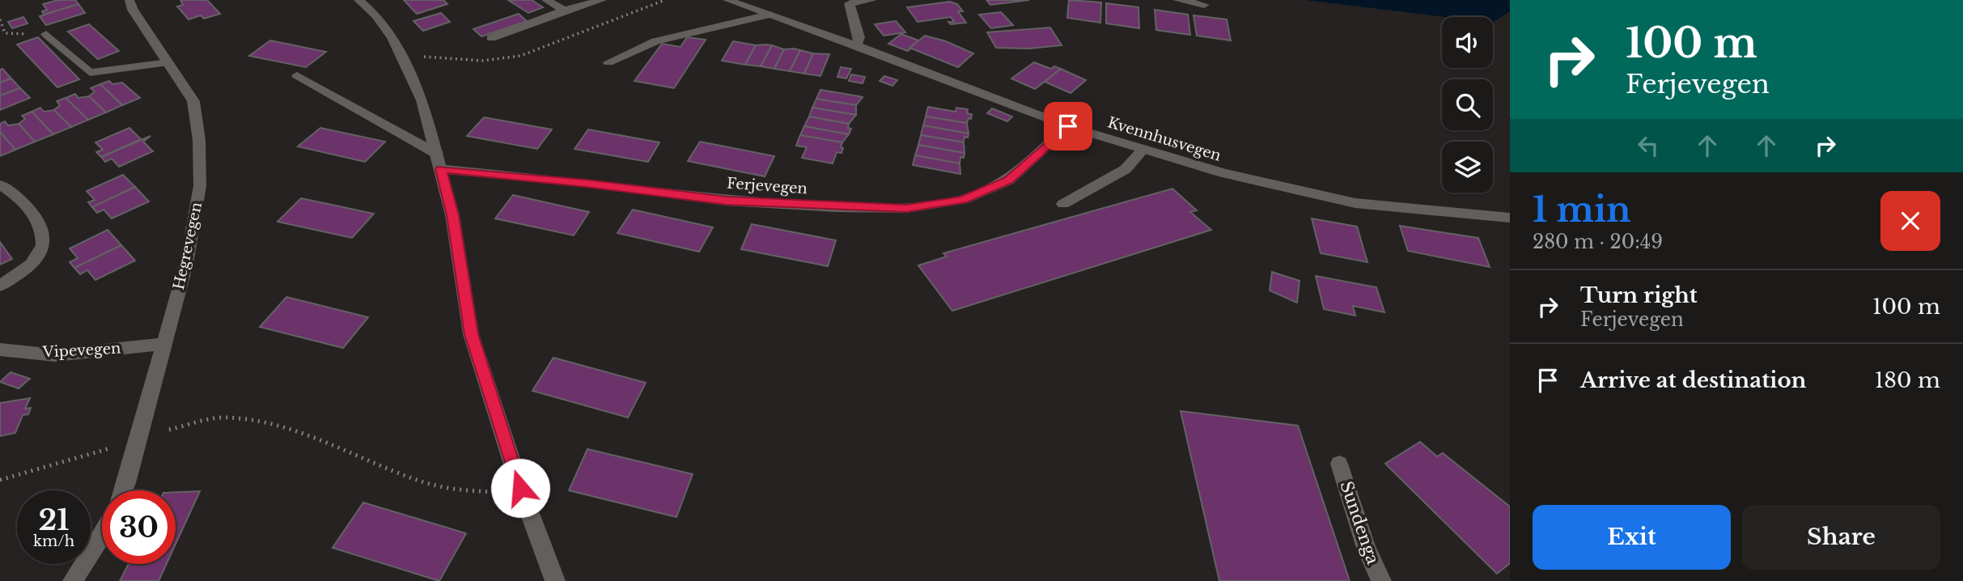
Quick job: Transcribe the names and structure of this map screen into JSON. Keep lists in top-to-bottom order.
{
  "streets": {
    "street": [
      "Kvennhusvegen",
      "Ferjevegen",
      "Hegrevegen",
      "Vipevegen",
      "Sundenga"
    ]
  },
  "crossings": [
    ["Kvennhusvegen", "Ferjevegen"],
    ["Hegrevegen", "Vipevegen"]
  ],
  "page": {
    "turn": ["100 m", "Ferjevegen"],
    "heading": ["1 min", "280 m · 20:49"],
    "list": [
      {
        "name": "Turn right",
        "note": "Ferjevegen",
        "value": "100 m"
      },
      {
        "name": "Arrive at destination",
        "value": "180 m"
      }
    ],
    "speed": "21 km/h",
    "limit": "30",
    "buttons": ["Exit", "Share"]
  }
}
